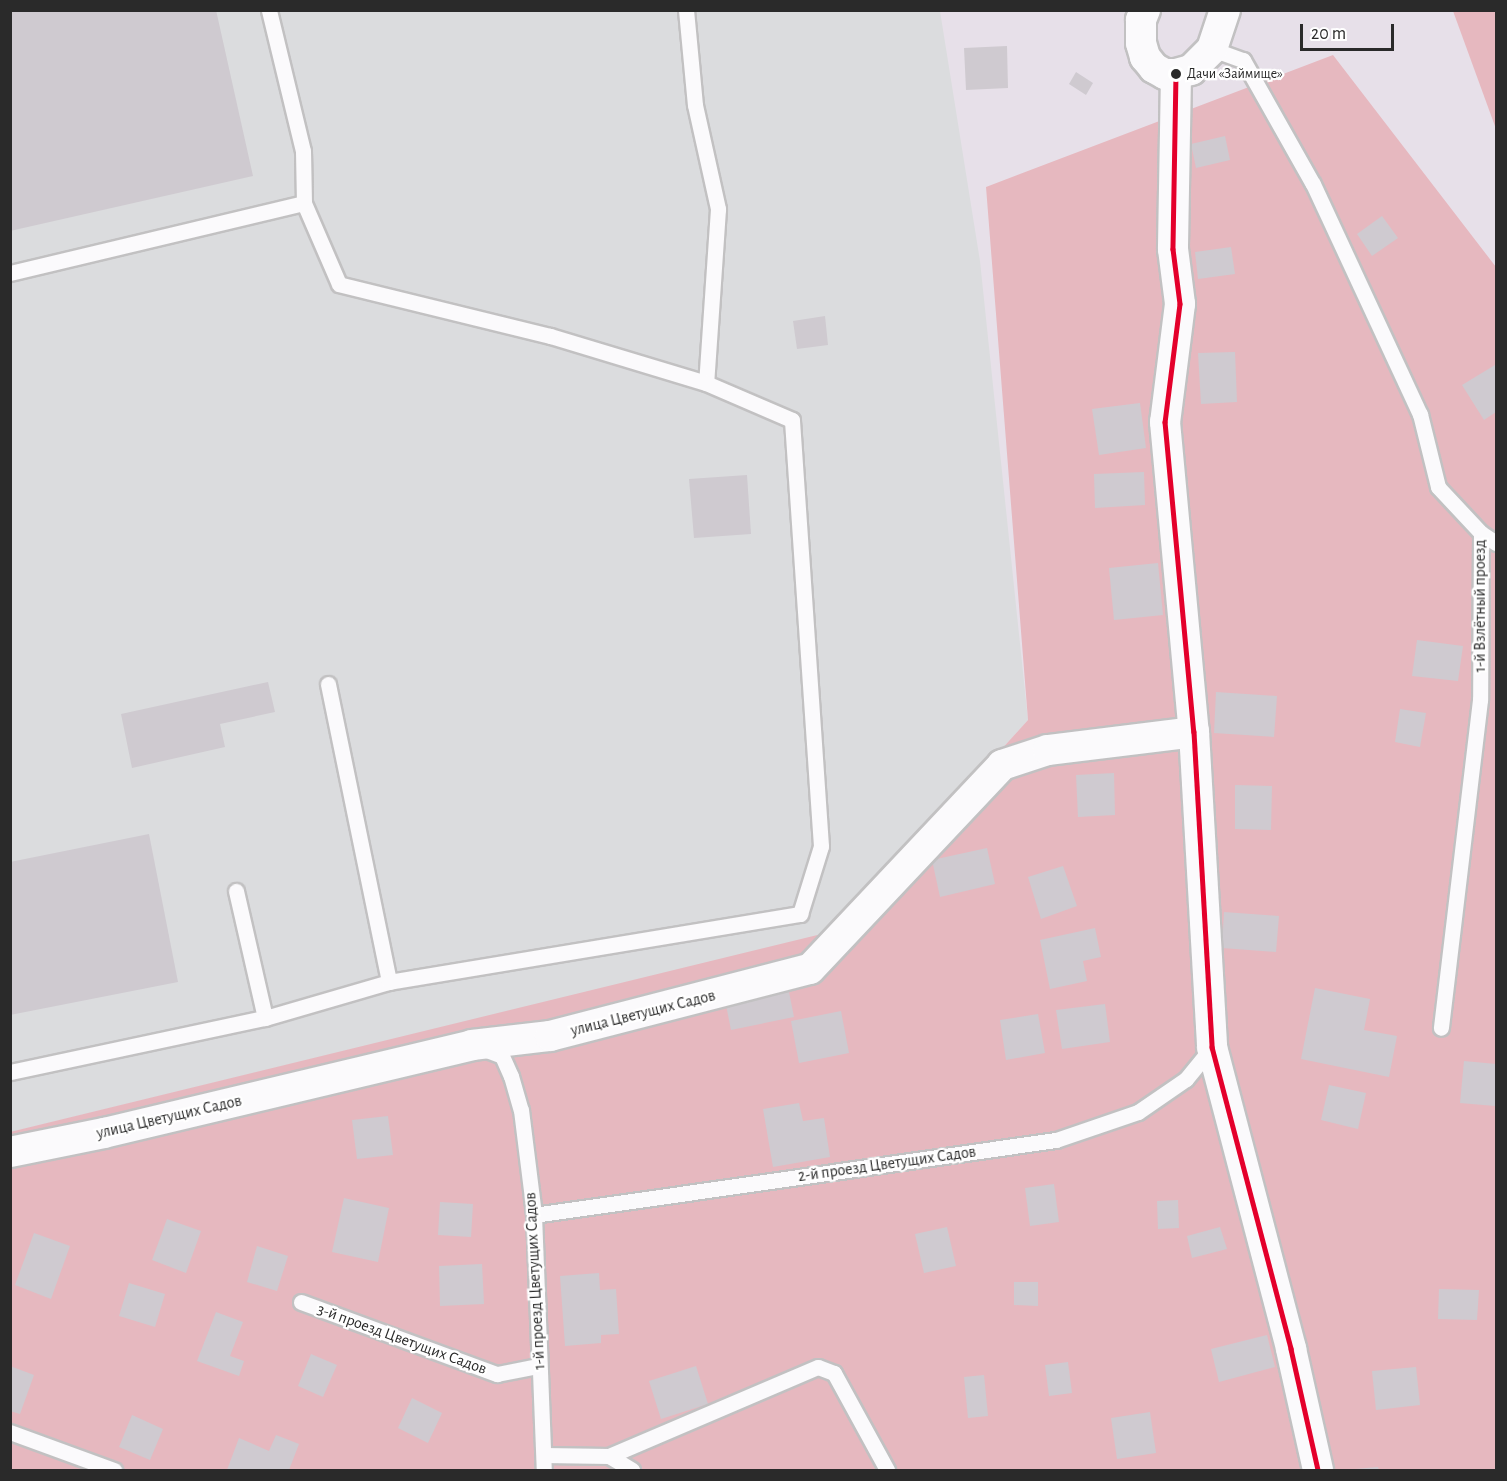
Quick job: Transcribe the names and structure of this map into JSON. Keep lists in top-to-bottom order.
{
  "streets": {
    "street": ["улица Цветущих Садов"],
    "lane": [
      "1-й Взлётный проезд",
      "2-й проезд Цветущих Садов",
      "1-й проезд Цветущих Садов",
      "3-й проезд Цветущих Садов"
    ]
  },
  "crossings": [
    ["улица Цветущих Садов", "1-й проезд Цветущих Садов"],
    ["2-й проезд Цветущих Садов", "1-й проезд Цветущих Садов"],
    ["1-й проезд Цветущих Садов", "3-й проезд Цветущих Садов"]
  ],
  "places": ["Дачи «Займище»"],
  "scale_bar": "20 m"
}
